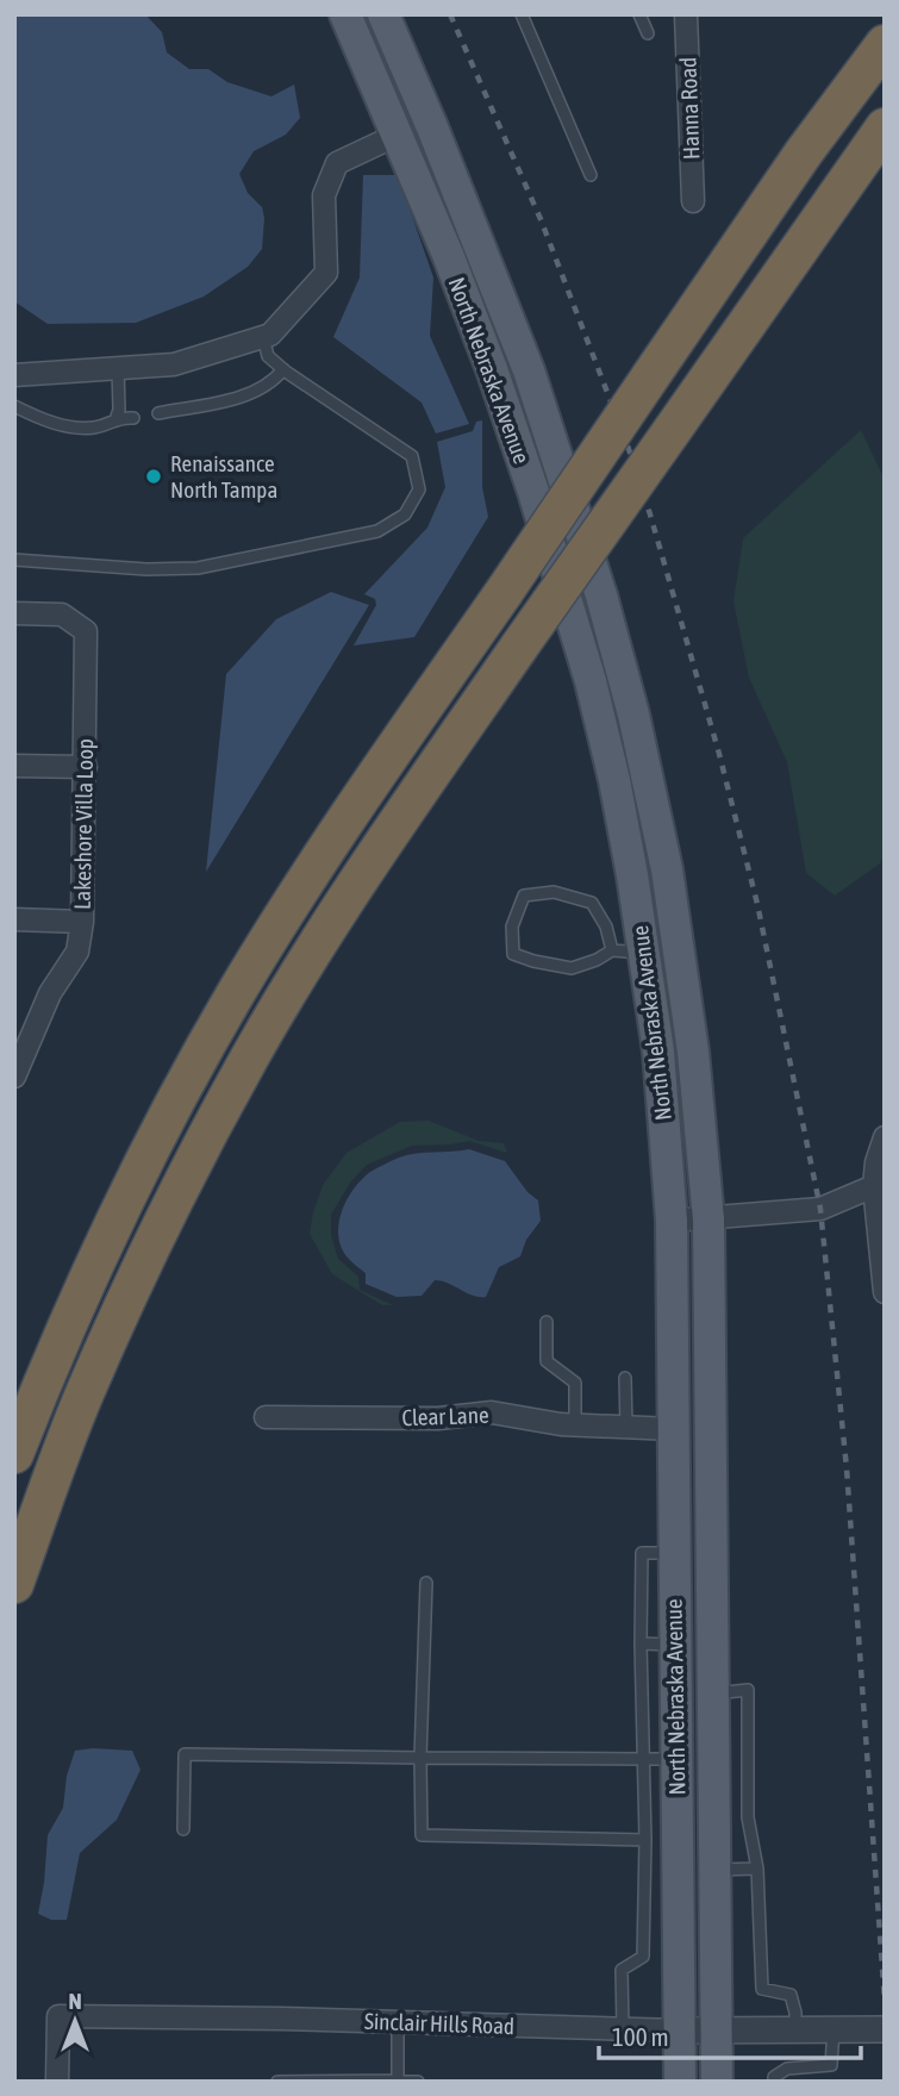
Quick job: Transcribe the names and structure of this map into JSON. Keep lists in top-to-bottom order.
{
  "streets": {
    "main road": ["North Nebraska Avenue"],
    "street": [
      "Hanna Road",
      "Lakeshore Villa Loop",
      "Clear Lane",
      "Sinclair Hills Road"
    ]
  },
  "crossings": [
    ["North Nebraska Avenue", "Clear Lane"],
    ["North Nebraska Avenue", "Sinclair Hills Road"]
  ],
  "places": ["Renaissance North Tampa"],
  "scale_bar": "100 m",
  "north": "top"
}
